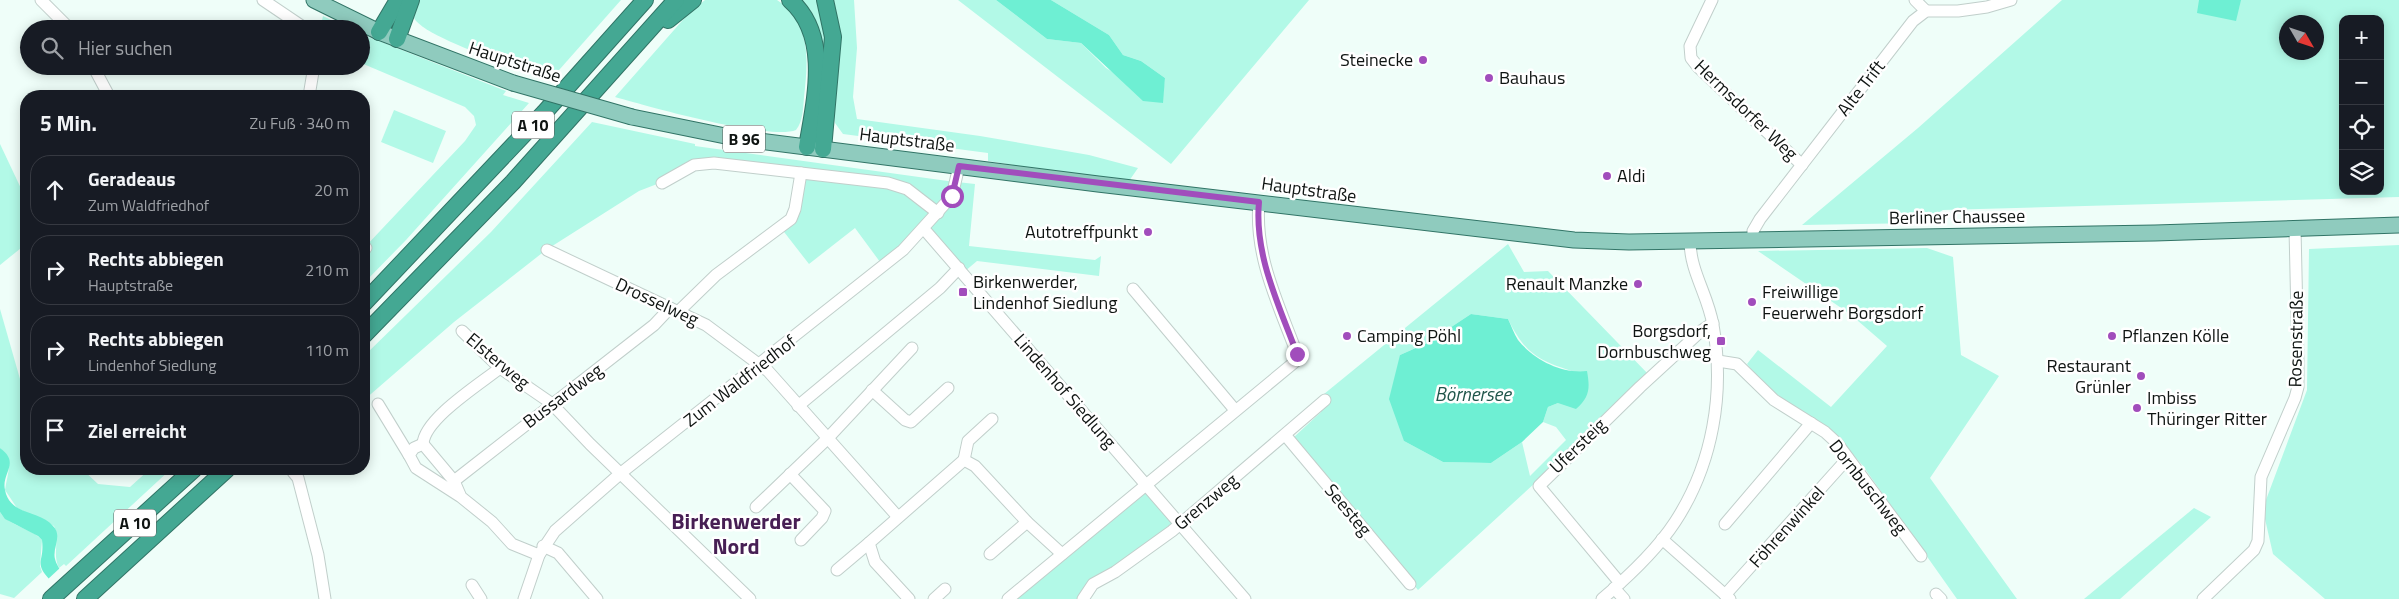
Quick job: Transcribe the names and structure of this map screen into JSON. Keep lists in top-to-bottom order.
{
  "streets": {
    "highway": ["A 10"],
    "main road": ["Hauptstraße", "B 96", "Berliner Chaussee"],
    "street": [
      "Alte Trift",
      "Hermsdorfer Weg",
      "Drosselweg",
      "Rosenstraße",
      "Elsterweg",
      "Zum Waldfriedhof",
      "Lindenhof Siedlung",
      "Bussardweg",
      "Ufersteig",
      "Dornbuschweg",
      "Grenzweg",
      "Seesteg",
      "Föhrenwinkel"
    ]
  },
  "crossings": [
    ["Hauptstraße", "Berliner Chaussee"],
    ["Hauptstraße", "Zum Waldfriedhof"],
    ["Alte Trift", "Hermsdorfer Weg"],
    ["Alte Trift", "Berliner Chaussee"],
    ["Berliner Chaussee", "Rosenstraße"],
    ["Drosselweg", "Zum Waldfriedhof"],
    ["Drosselweg", "Bussardweg"],
    ["Elsterweg", "Zum Waldfriedhof"],
    ["Elsterweg", "Bussardweg"],
    ["Zum Waldfriedhof", "Lindenhof Siedlung"],
    ["Lindenhof Siedlung", "Grenzweg"],
    ["Dornbuschweg", "Föhrenwinkel"],
    ["Grenzweg", "Seesteg"]
  ],
  "districts": ["Birkenwerder Nord"],
  "water": ["Börnersee"],
  "places": {
    "other": [
      "Steinecke",
      "Bauhaus",
      "Aldi",
      "Autotreffpunkt",
      "Renault Manzke",
      "Freiwillige Feuerwehr Borgsdorf",
      "Camping Pöhl",
      "Pflanzen Kölle",
      "Restaurant Grünler",
      "Imbiss Thüringer Ritter"
    ],
    "transit": ["Birkenwerder, Lindenhof Siedlung", "Borgsdorf, Dornbuschweg"]
  },
  "north": "bottom right",
  "page": {
    "map_buttons": ["+", "−"],
    "search": "Hier suchen",
    "heading": ["5 Min.", "Zu Fuß · 340 m"],
    "list": [
      ["Geradeaus", "Zum Waldfriedhof", "20 m"],
      ["Rechts abbiegen", "Hauptstraße", "210 m"],
      ["Rechts abbiegen", "Lindenhof Siedlung", "110 m"],
      "Ziel erreicht"
    ]
  }
}
